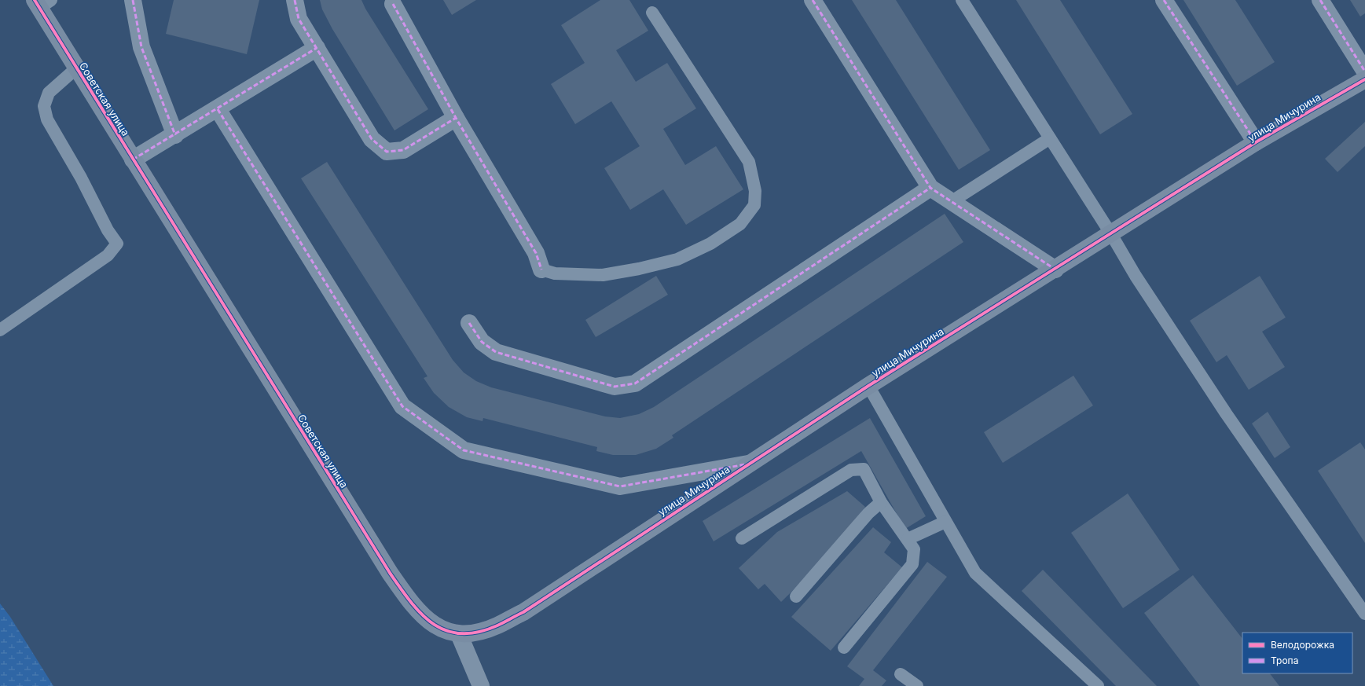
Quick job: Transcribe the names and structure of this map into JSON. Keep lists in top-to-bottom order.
{
  "streets": {
    "street": ["Советская улица", "улица Мичурина"]
  },
  "crossings": [
    ["Советская улица", "улица Мичурина"]
  ],
  "legend": ["Велодорожка", "Тропа"]
}
